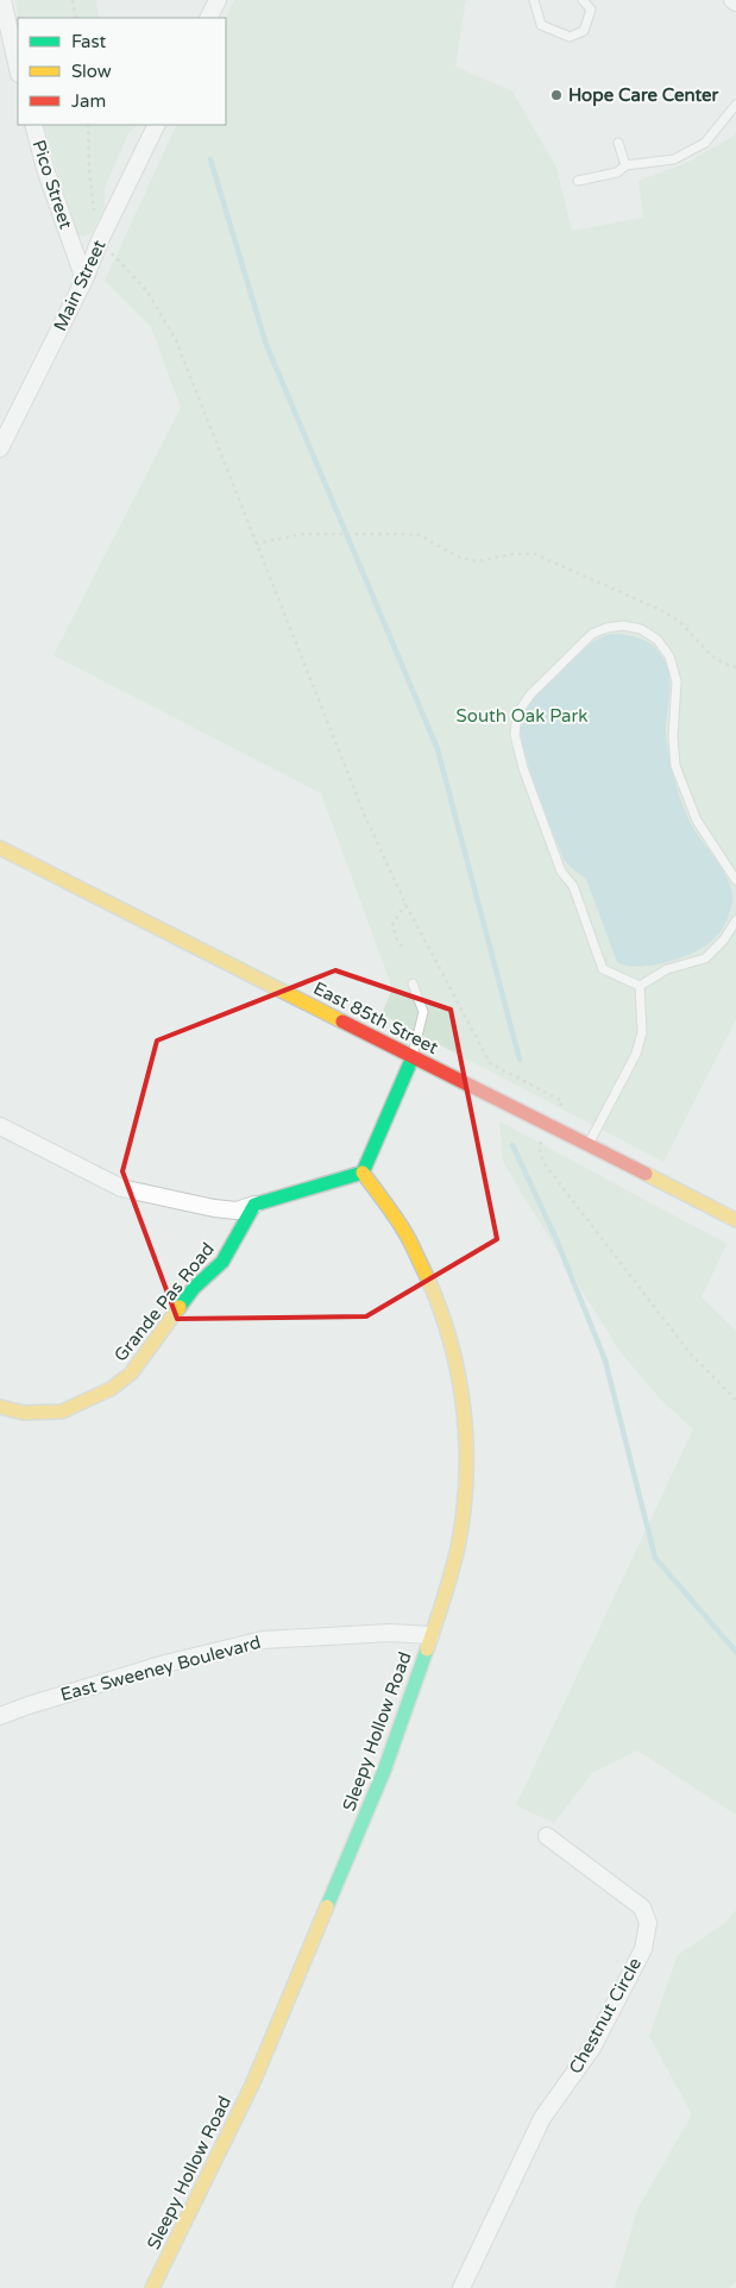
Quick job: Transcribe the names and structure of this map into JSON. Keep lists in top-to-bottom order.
{
  "streets": {
    "street": [
      "Pico Street",
      "Main Street",
      "East 85th Street",
      "Grande Pas Road",
      "East Sweeney Boulevard",
      "Sleepy Hollow Road",
      "Chestnut Circle"
    ]
  },
  "crossings": [
    ["Pico Street", "Main Street"],
    ["East Sweeney Boulevard", "Sleepy Hollow Road"]
  ],
  "parks": ["South Oak Park"],
  "places": ["Hope Care Center"],
  "legend": ["Fast", "Slow", "Jam"]
}
